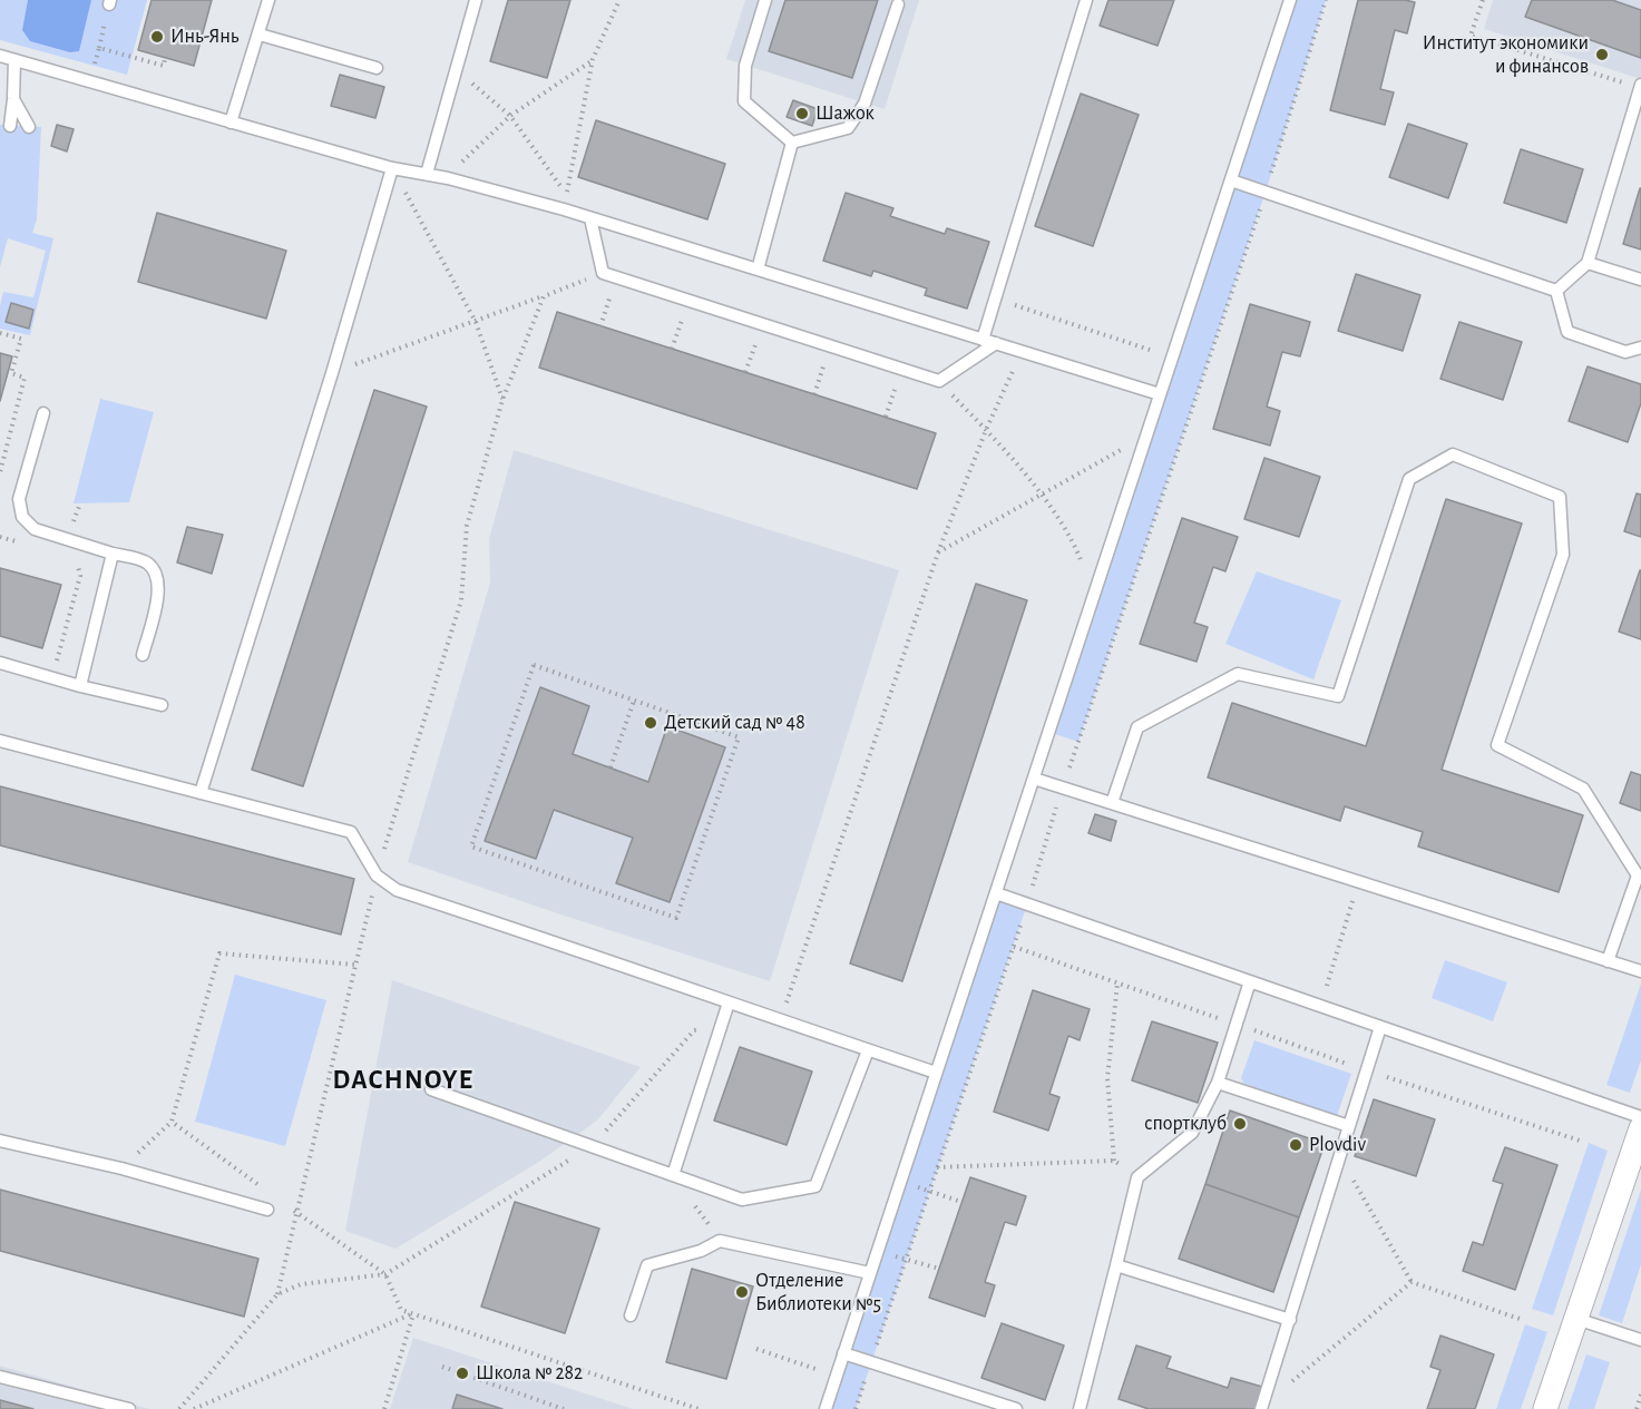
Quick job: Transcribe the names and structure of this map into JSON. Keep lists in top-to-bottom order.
{
  "districts": ["DACHNOYE"],
  "places": [
    "Инь-Янь",
    "Институт экономики и финансов",
    "Шажок",
    "Детский сад № 48",
    "спортклуб",
    "Plovdiv",
    "Отделение Библиотеки №5",
    "Школа № 282"
  ]
}
